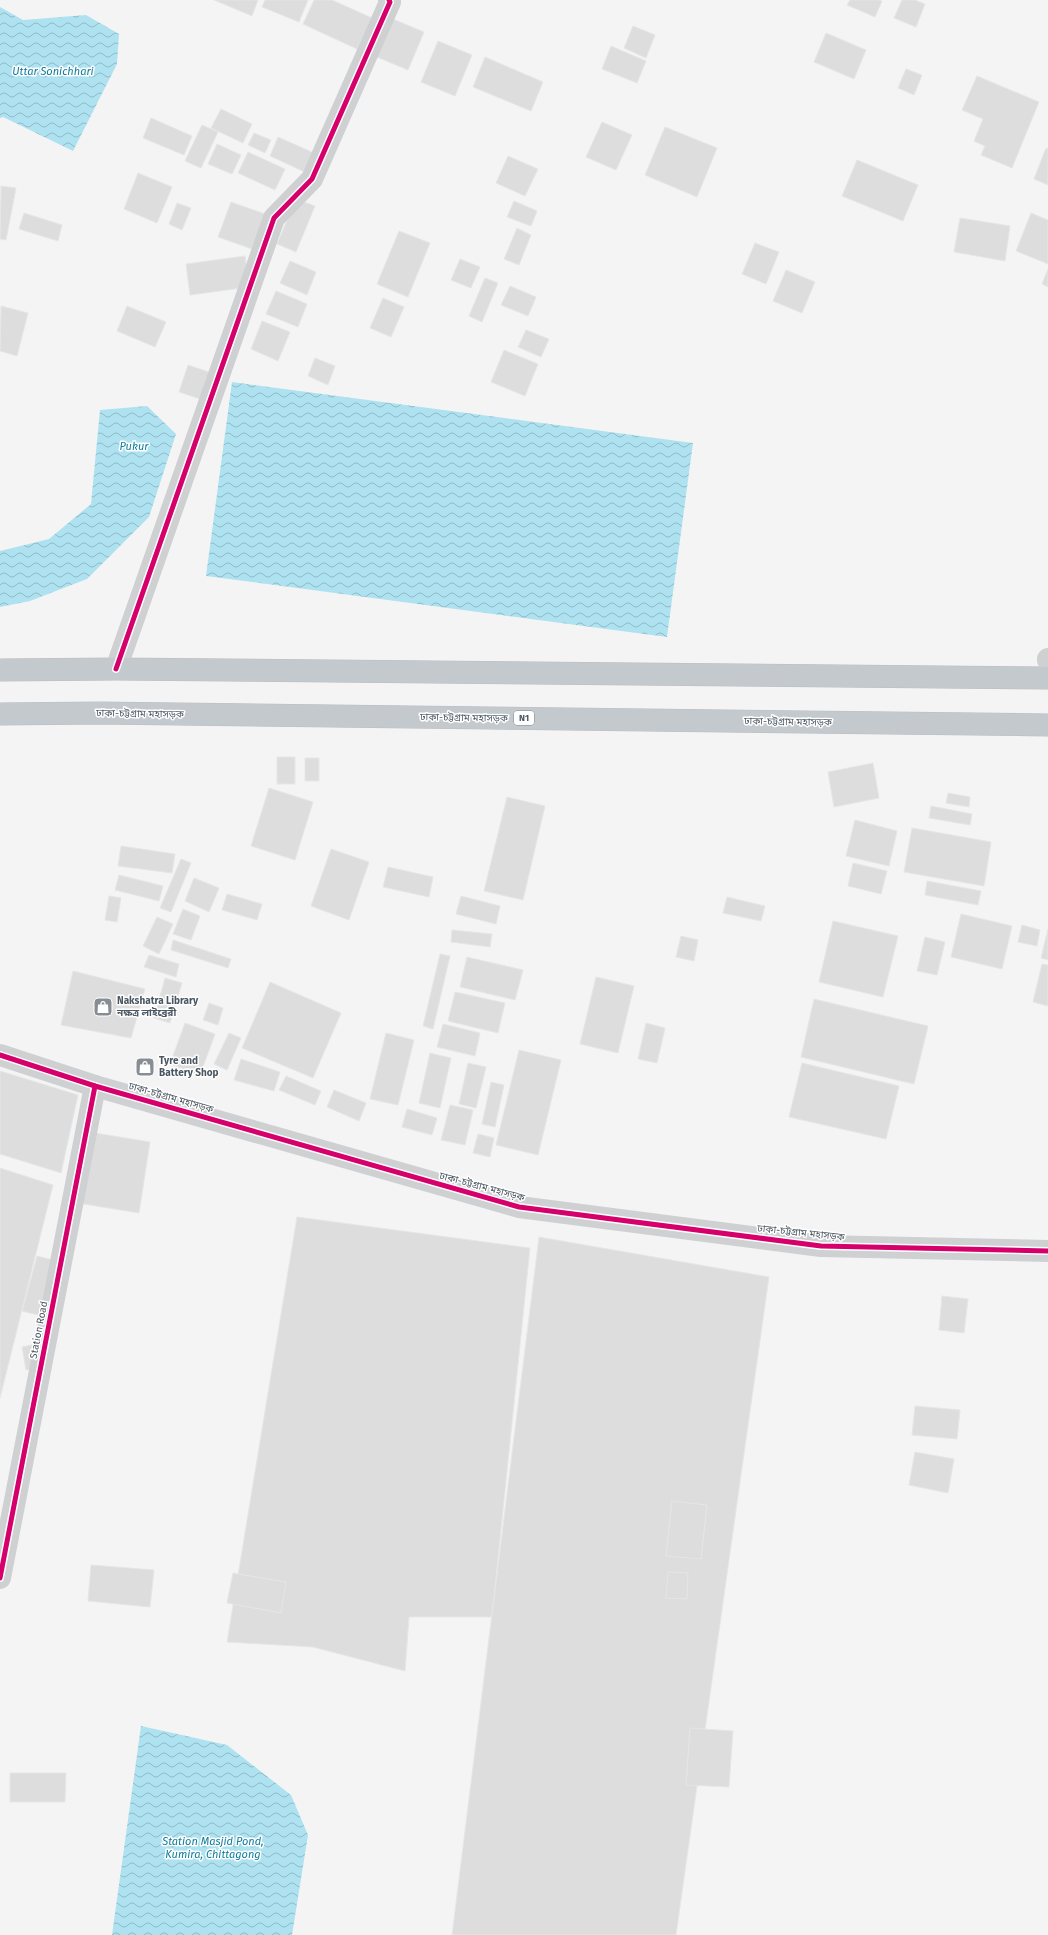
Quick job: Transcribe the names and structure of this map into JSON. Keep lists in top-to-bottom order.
{
  "streets": {
    "highway": ["ঢাকা-চট্টগ্রাম মহাসড়ক", "N1"],
    "street": ["Station Road"]
  },
  "crossings": [
    ["ঢাকা-চট্টগ্রাম মহাসড়ক", "Station Road"]
  ],
  "water": ["Uttar Sonichhari", "Pukur", "Station Masjid Pond, Kumira, Chittagong"],
  "places": {
    "shop": ["Nakshatra Library নক্ষত্র লাইব্রেরী", "Tyre and Battery Shop"]
  }
}
